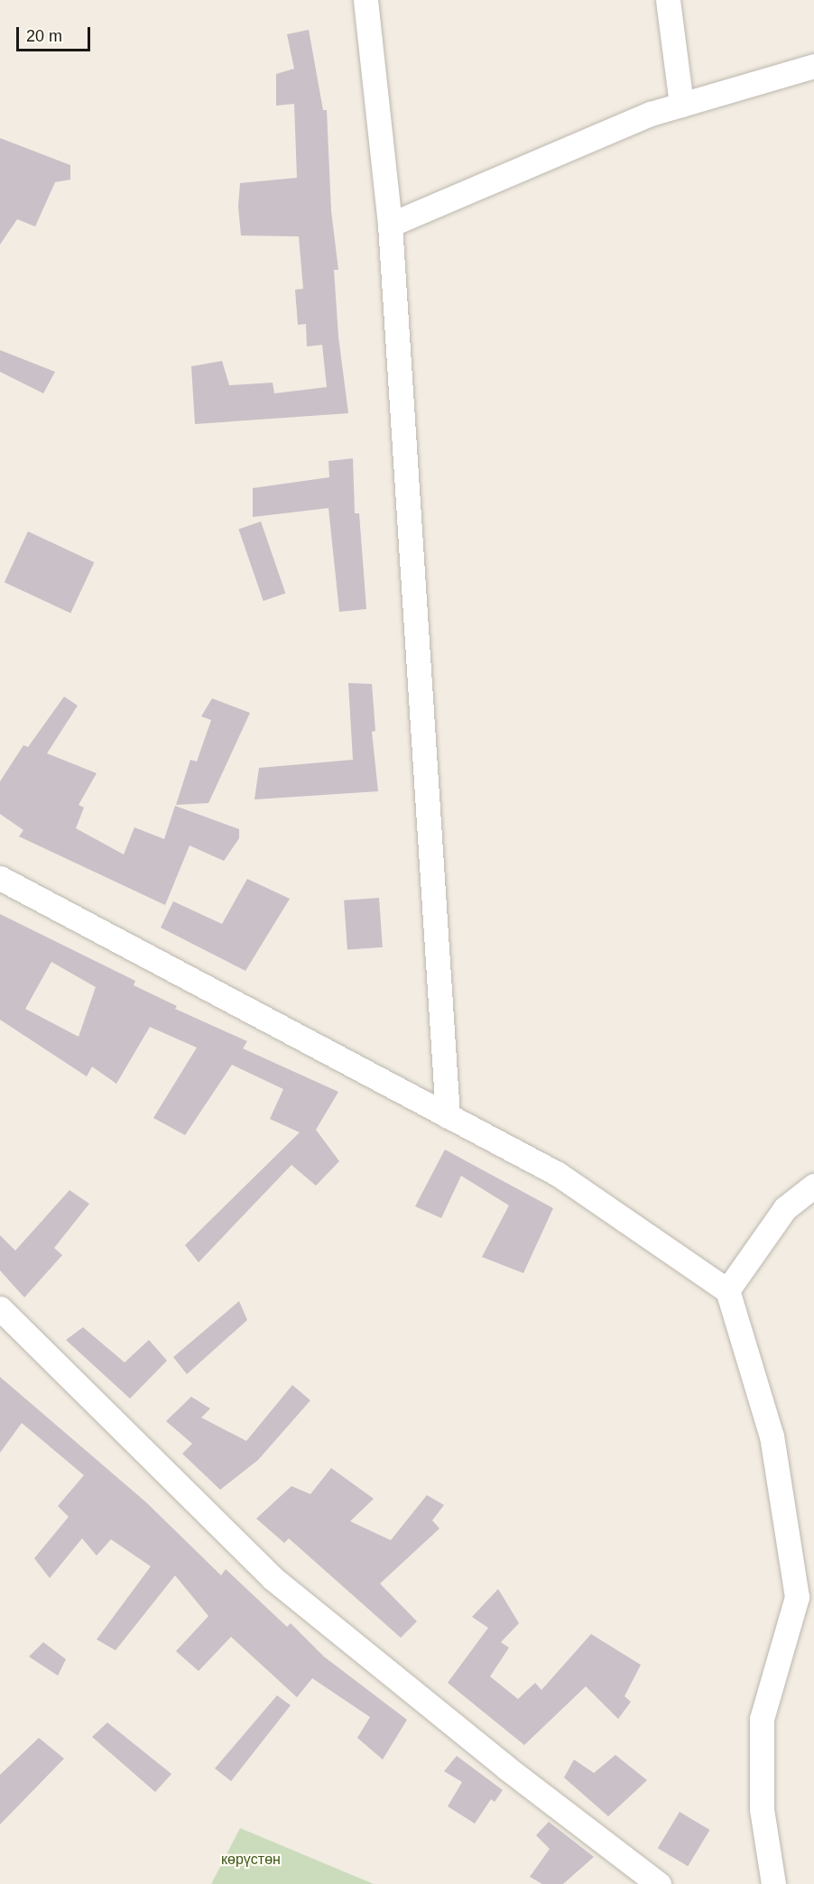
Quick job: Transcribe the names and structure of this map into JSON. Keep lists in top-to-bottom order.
{
  "parks": ["көрүстөн"],
  "scale_bar": "20 m"
}
